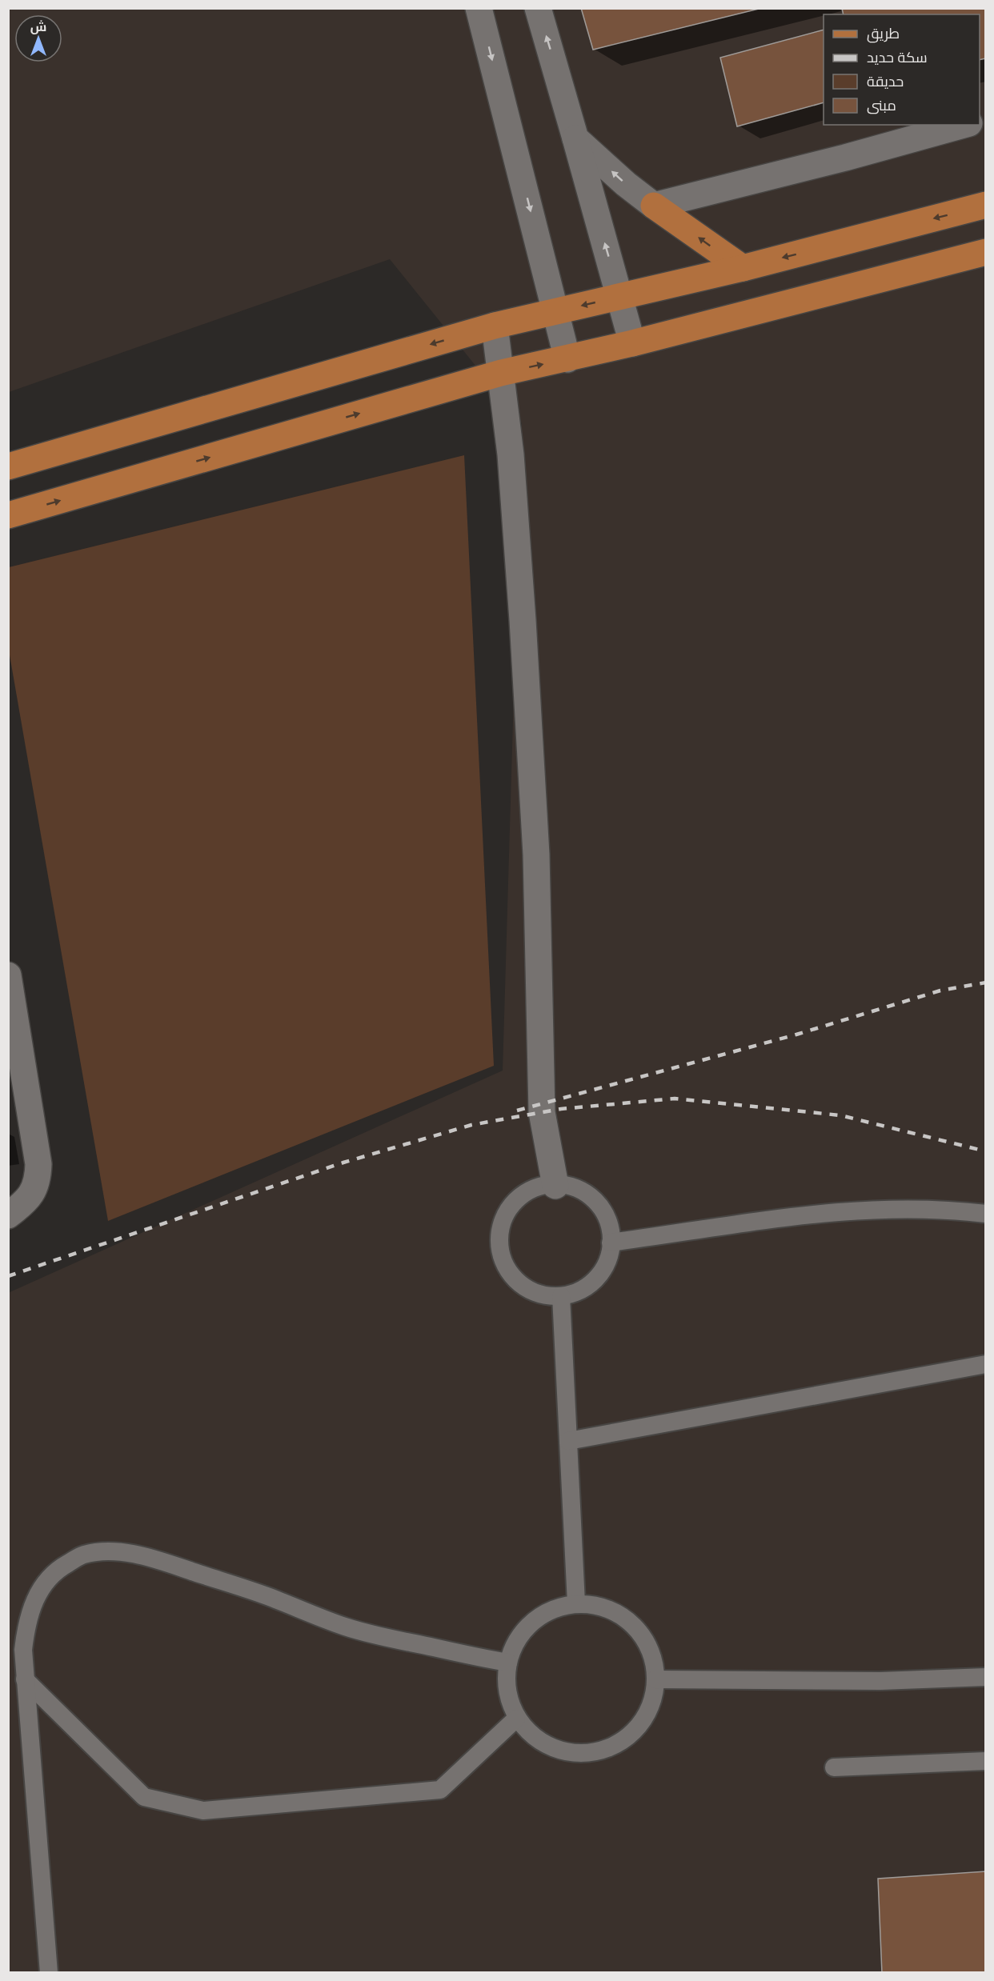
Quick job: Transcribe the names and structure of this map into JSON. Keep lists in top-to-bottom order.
{
  "legend": [
    "طريق",
    "سكة حديد",
    "حديقة",
    "مبنى"
  ],
  "north": "top"
}
